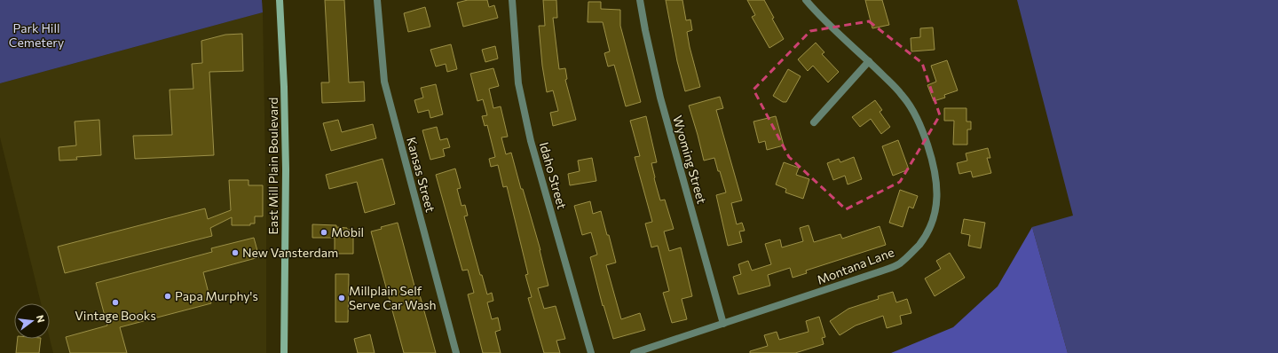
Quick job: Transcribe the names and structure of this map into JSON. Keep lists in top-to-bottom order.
{
  "streets": {
    "main road": ["East Mill Plain Boulevard"],
    "street": [
      "Wyoming Street",
      "Kansas Street",
      "Idaho Street",
      "Montana Lane"
    ]
  },
  "crossings": [
    ["Wyoming Street", "Montana Lane"]
  ],
  "parks": ["Park Hill Cemetery"],
  "places": [
    "Mobil",
    "New Vansterdam",
    "Papa Murphy's",
    "Millplain Self Serve Car Wash",
    "Vintage Books"
  ],
  "north": "right"
}
